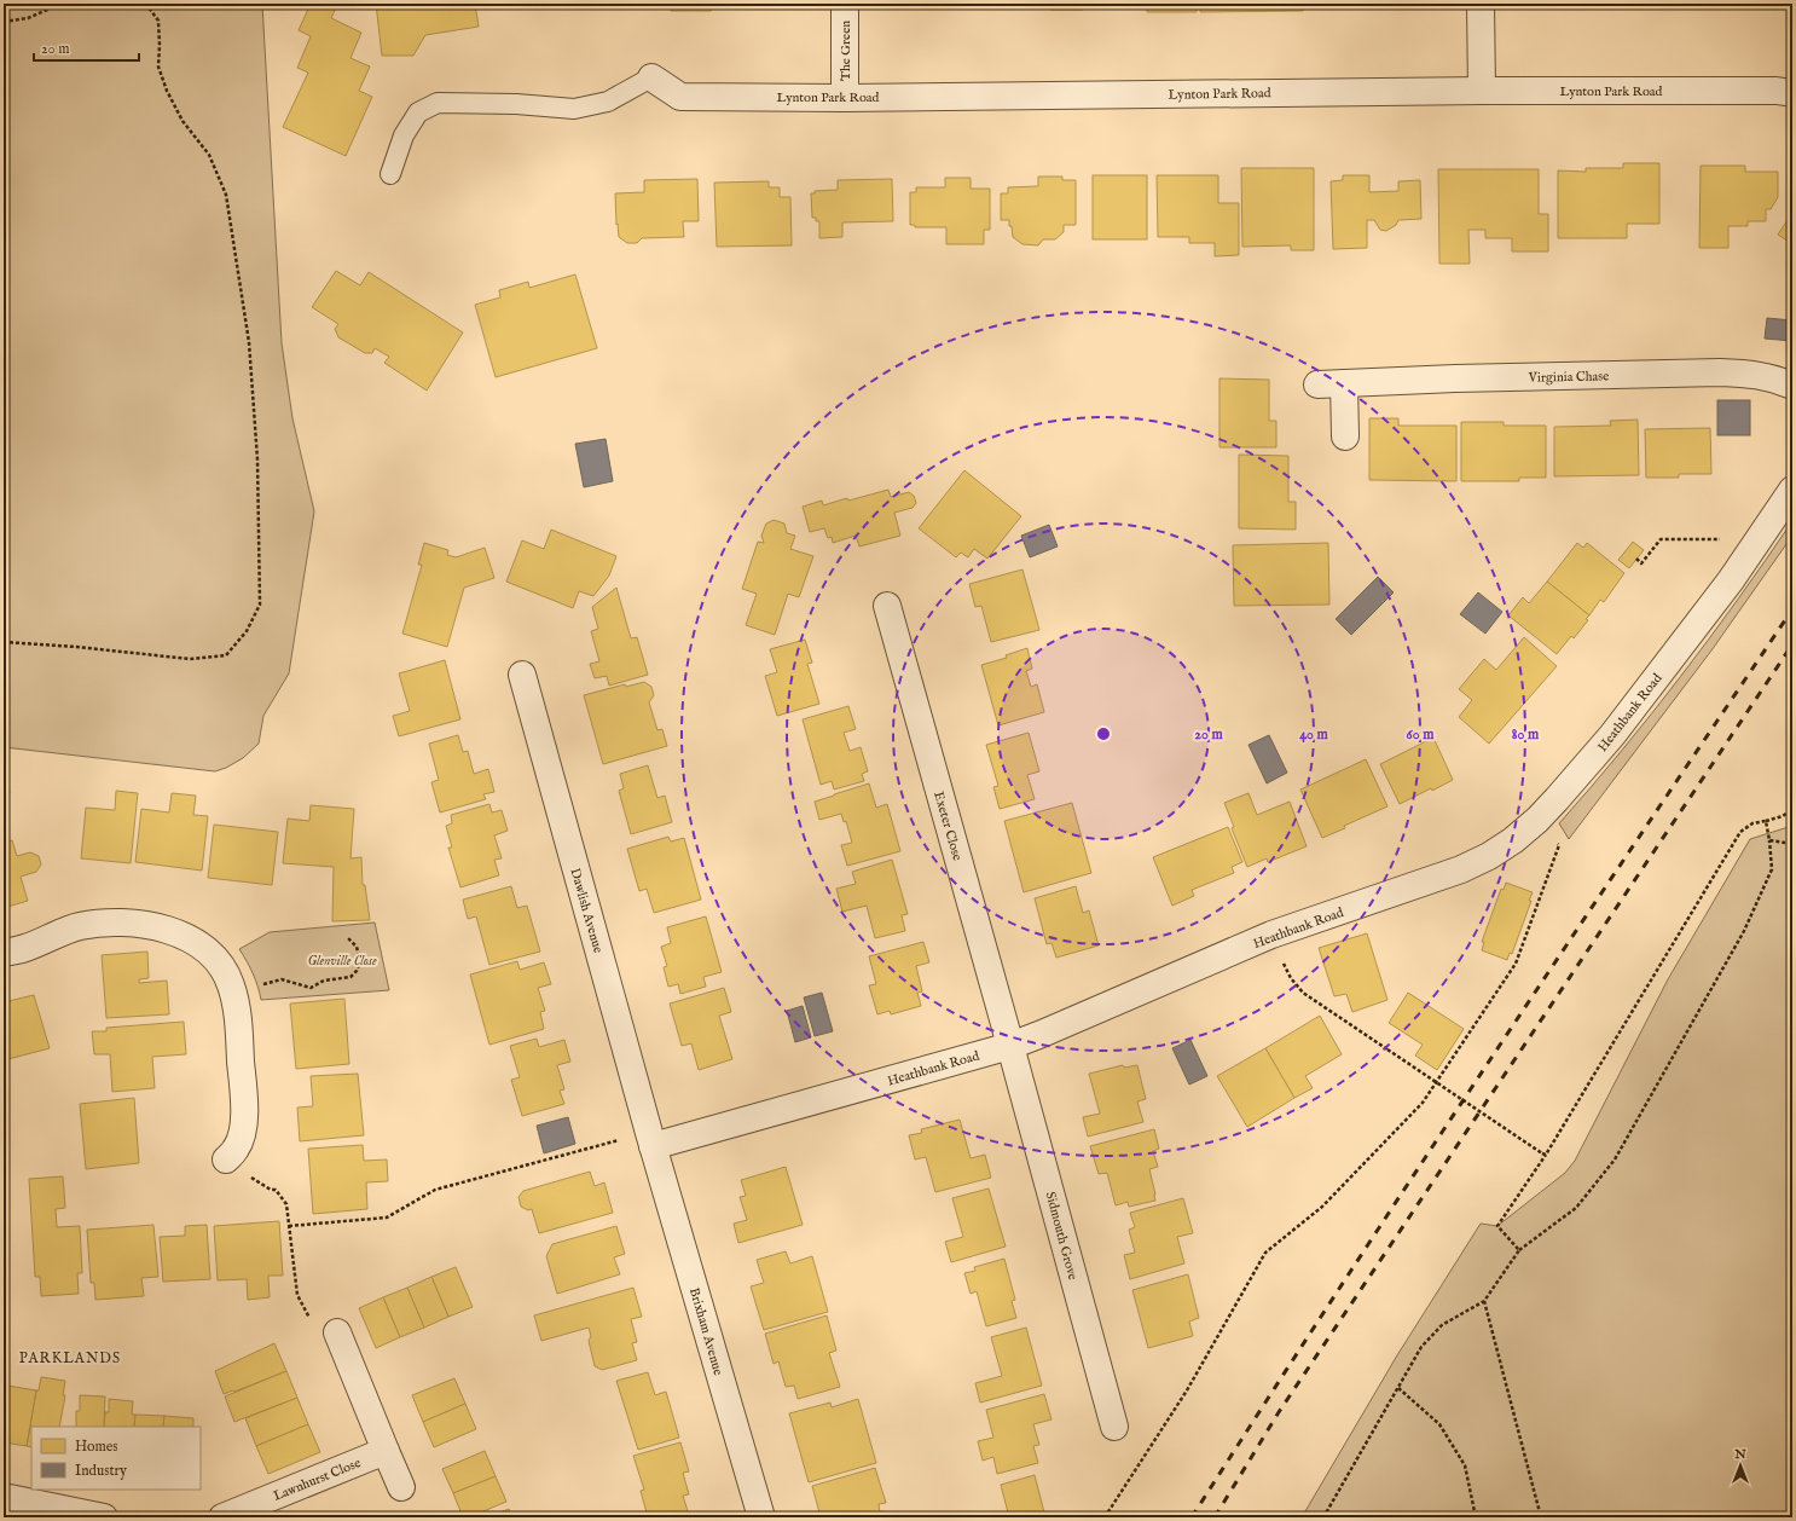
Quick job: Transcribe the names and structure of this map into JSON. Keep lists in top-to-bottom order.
{
  "streets": {
    "street": [
      "The Green",
      "Lynton Park Road",
      "Virginia Chase",
      "Heathbank Road",
      "Exeter Close",
      "Dawlish Avenue",
      "Sidmouth Grove",
      "Brixham Avenue",
      "Lawnhurst Close"
    ]
  },
  "crossings": [
    ["The Green", "Lynton Park Road"],
    ["Heathbank Road", "Exeter Close"],
    ["Heathbank Road", "Dawlish Avenue"],
    ["Heathbank Road", "Sidmouth Grove"],
    ["Heathbank Road", "Brixham Avenue"],
    ["Exeter Close", "Sidmouth Grove"],
    ["Dawlish Avenue", "Brixham Avenue"]
  ],
  "districts": ["PARKLANDS"],
  "parks": ["Glenville Close"],
  "legend": ["Homes", "Industry"],
  "scale_bar": "20 m",
  "north": "top",
  "rings": [
    "20 m",
    "40 m",
    "60 m",
    "80 m"
  ]
}
